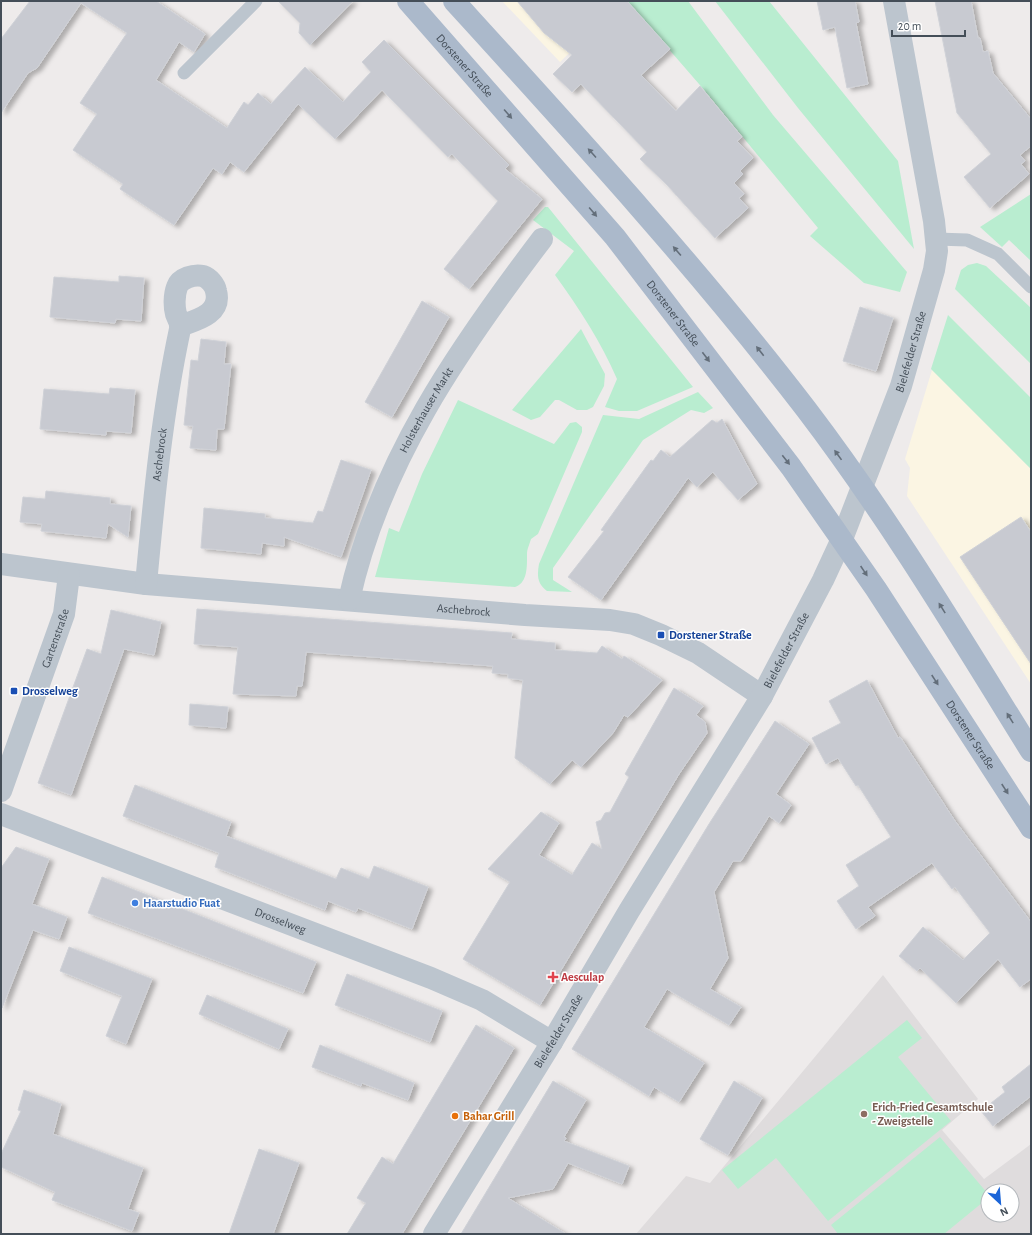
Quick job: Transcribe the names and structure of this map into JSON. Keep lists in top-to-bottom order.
{
  "streets": {
    "main road": ["Dorstener Straße"],
    "street": [
      "Bielefelder Straße",
      "Holsterhauser Markt",
      "Aschebrock",
      "Gartenstraße",
      "Drosselweg"
    ]
  },
  "crossings": [
    ["Dorstener Straße", "Bielefelder Straße"],
    ["Bielefelder Straße", "Aschebrock"],
    ["Bielefelder Straße", "Drosselweg"],
    ["Holsterhauser Markt", "Aschebrock"],
    ["Aschebrock", "Gartenstraße"]
  ],
  "places": {
    "transit": ["Dorstener Straße", "Drosselweg"],
    "other": ["Haarstudio Fuat", "Erich-Fried Gesamtschule - Zweigstelle", "Bahar Grill"],
    "health": ["Aesculap"]
  },
  "scale_bar": "20 m",
  "north": "bottom right"
}
